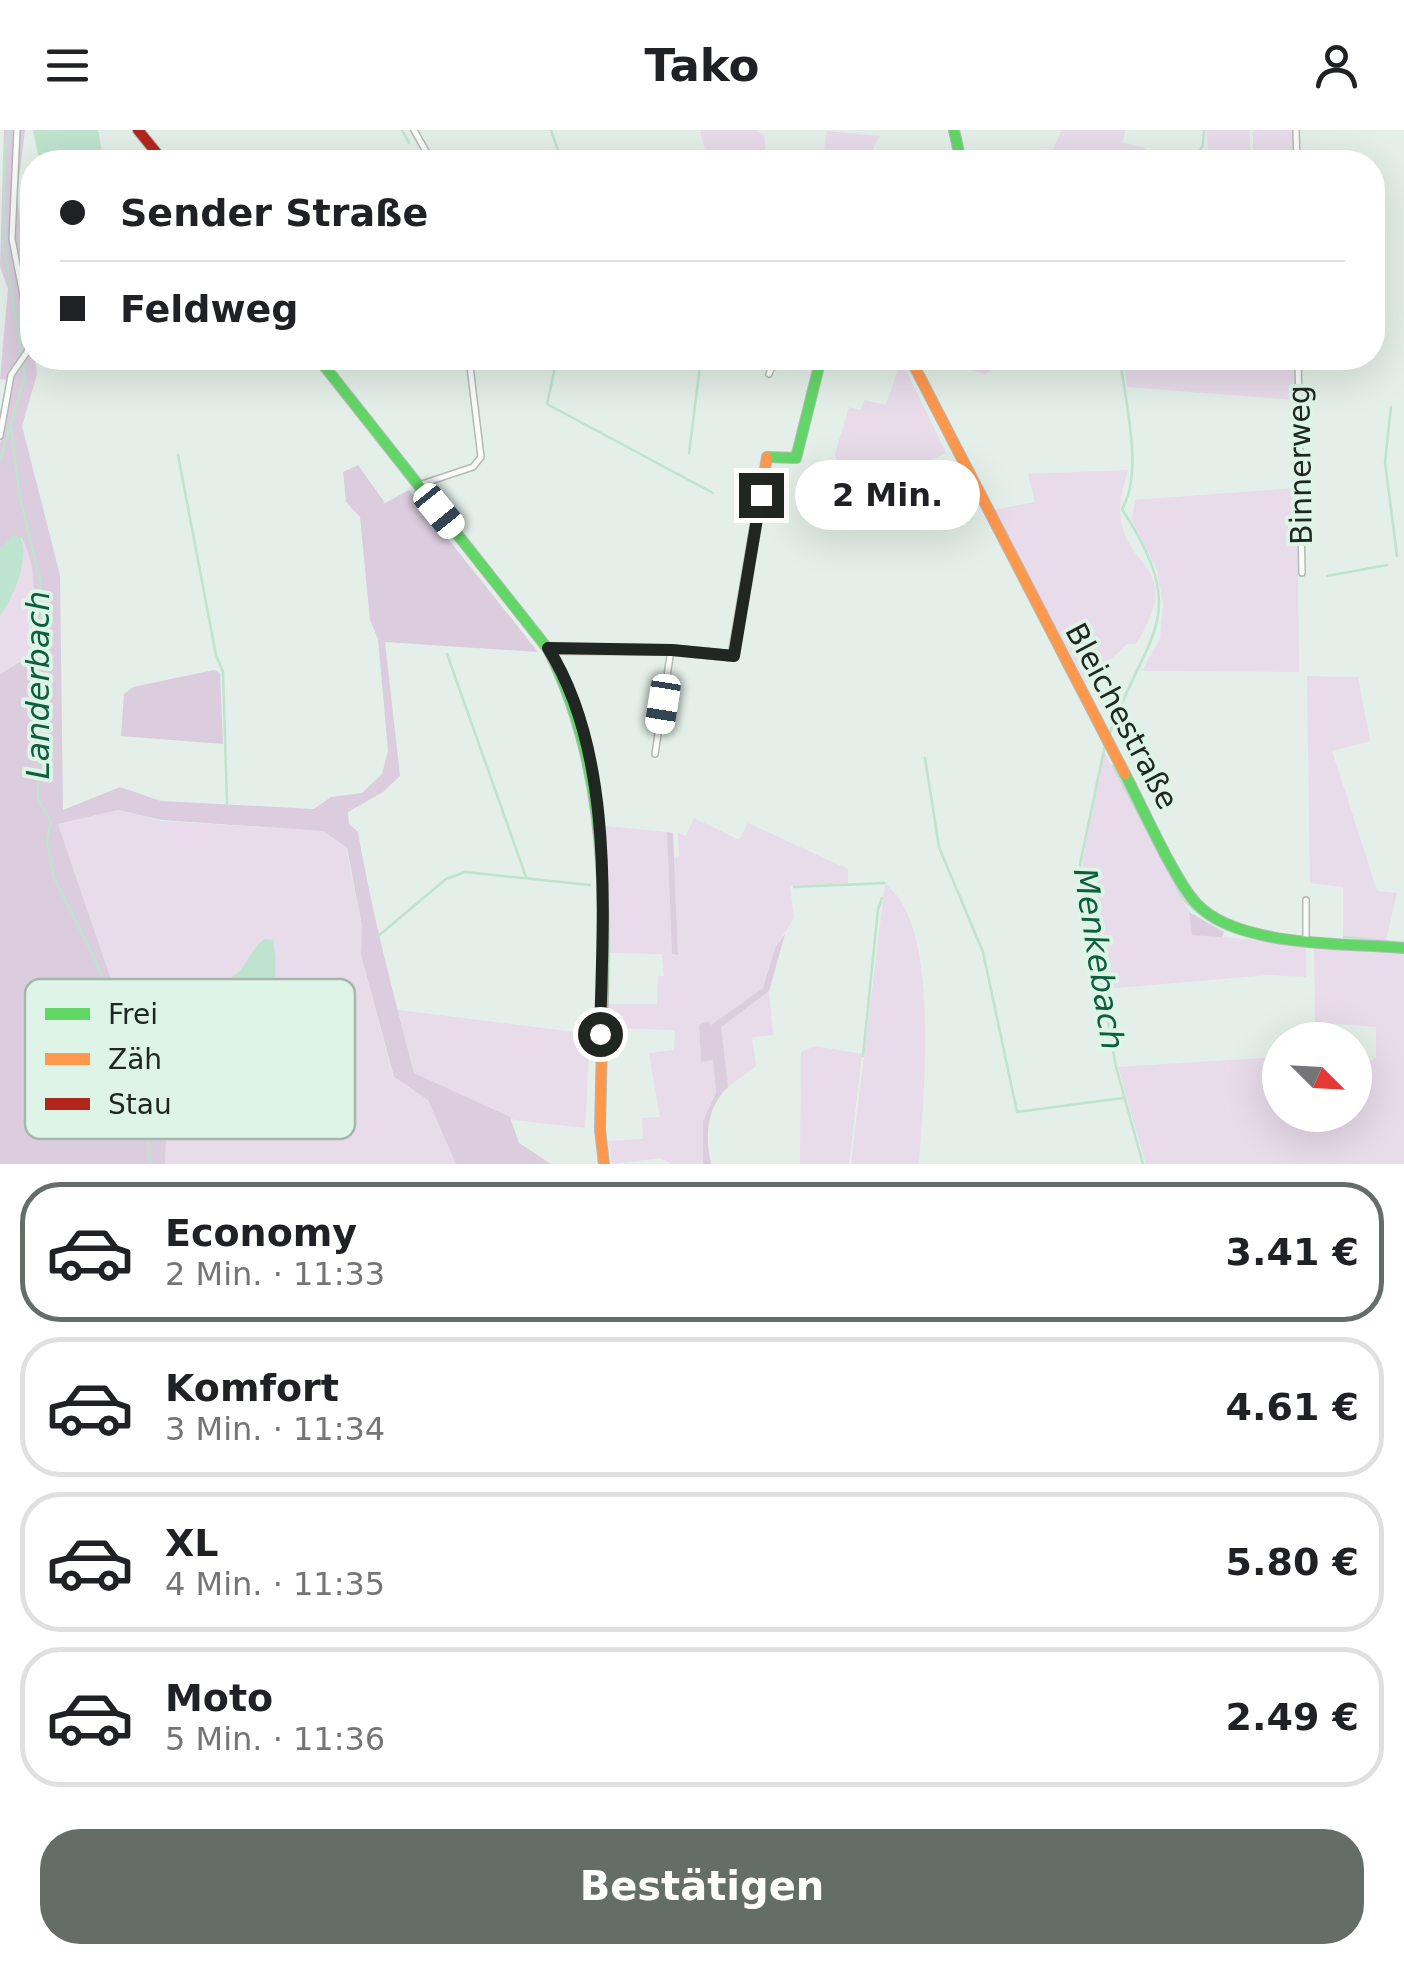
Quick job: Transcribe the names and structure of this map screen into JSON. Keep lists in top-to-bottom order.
{
  "streets": {
    "street": ["Binnerweg", "Bleichestraße"]
  },
  "water": ["Landerbach", "Menkebach"],
  "legend": ["Frei", "Zäh", "Stau"],
  "north": "bottom right",
  "page": {
    "header": "Tako",
    "banner": ["Sender Straße", "Feldweg"],
    "bubble": "2 Min.",
    "list": [
      {
        "name": "Economy",
        "note": "2 Min. · 11:33",
        "value": "3.41 €"
      },
      {
        "name": "Komfort",
        "note": "3 Min. · 11:34",
        "value": "4.61 €"
      },
      {
        "name": "XL",
        "note": "4 Min. · 11:35",
        "value": "5.80 €"
      },
      {
        "name": "Moto",
        "note": "5 Min. · 11:36",
        "value": "2.49 €"
      }
    ],
    "buttons": "Bestätigen"
  }
}
